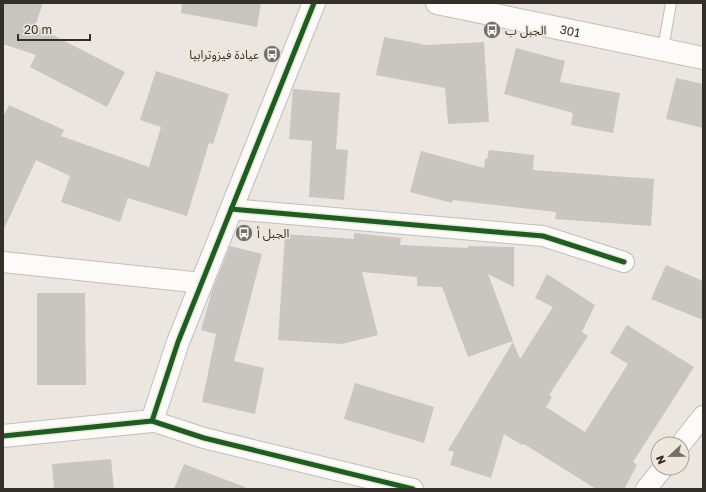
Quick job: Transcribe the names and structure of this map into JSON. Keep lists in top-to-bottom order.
{
  "streets": {
    "street": ["301"]
  },
  "places": {
    "bus stop": ["الجبل ب", "عيادة فيزوترابيا", "الجبل أ"]
  },
  "scale_bar": "20 m",
  "north": "left"
}
